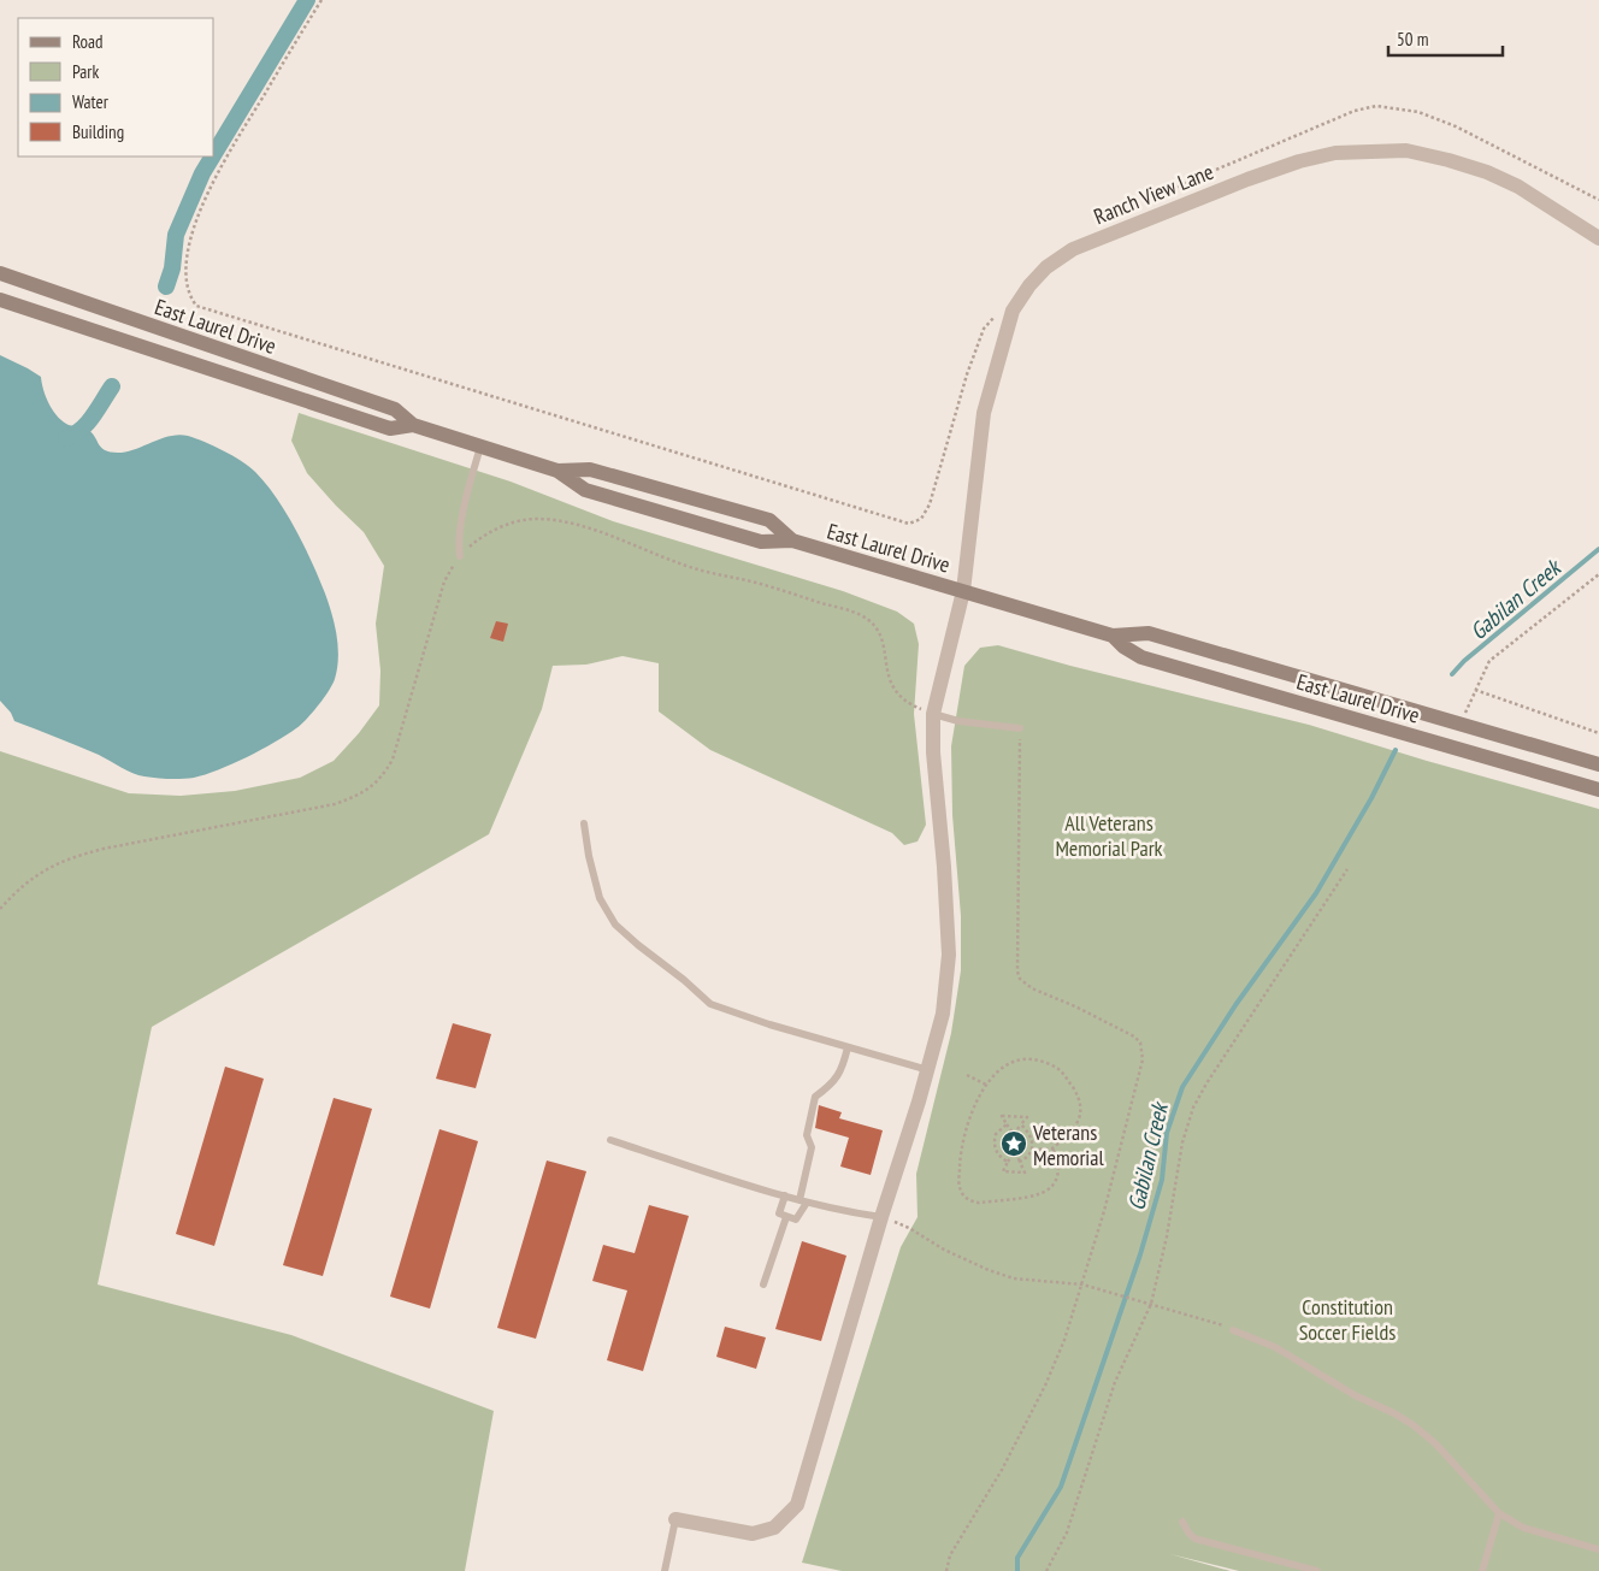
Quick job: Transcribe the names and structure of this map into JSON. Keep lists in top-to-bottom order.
{
  "streets": {
    "main road": ["East Laurel Drive"],
    "street": ["Ranch View Lane"]
  },
  "crossings": [
    ["Ranch View Lane", "East Laurel Drive"]
  ],
  "water": ["Gabilan Creek"],
  "parks": ["All Veterans Memorial Park", "Constitution Soccer Fields"],
  "places": {
    "place": ["Veterans Memorial"]
  },
  "legend": [
    "Road",
    "Park",
    "Water",
    "Building"
  ],
  "scale_bar": "50 m"
}
